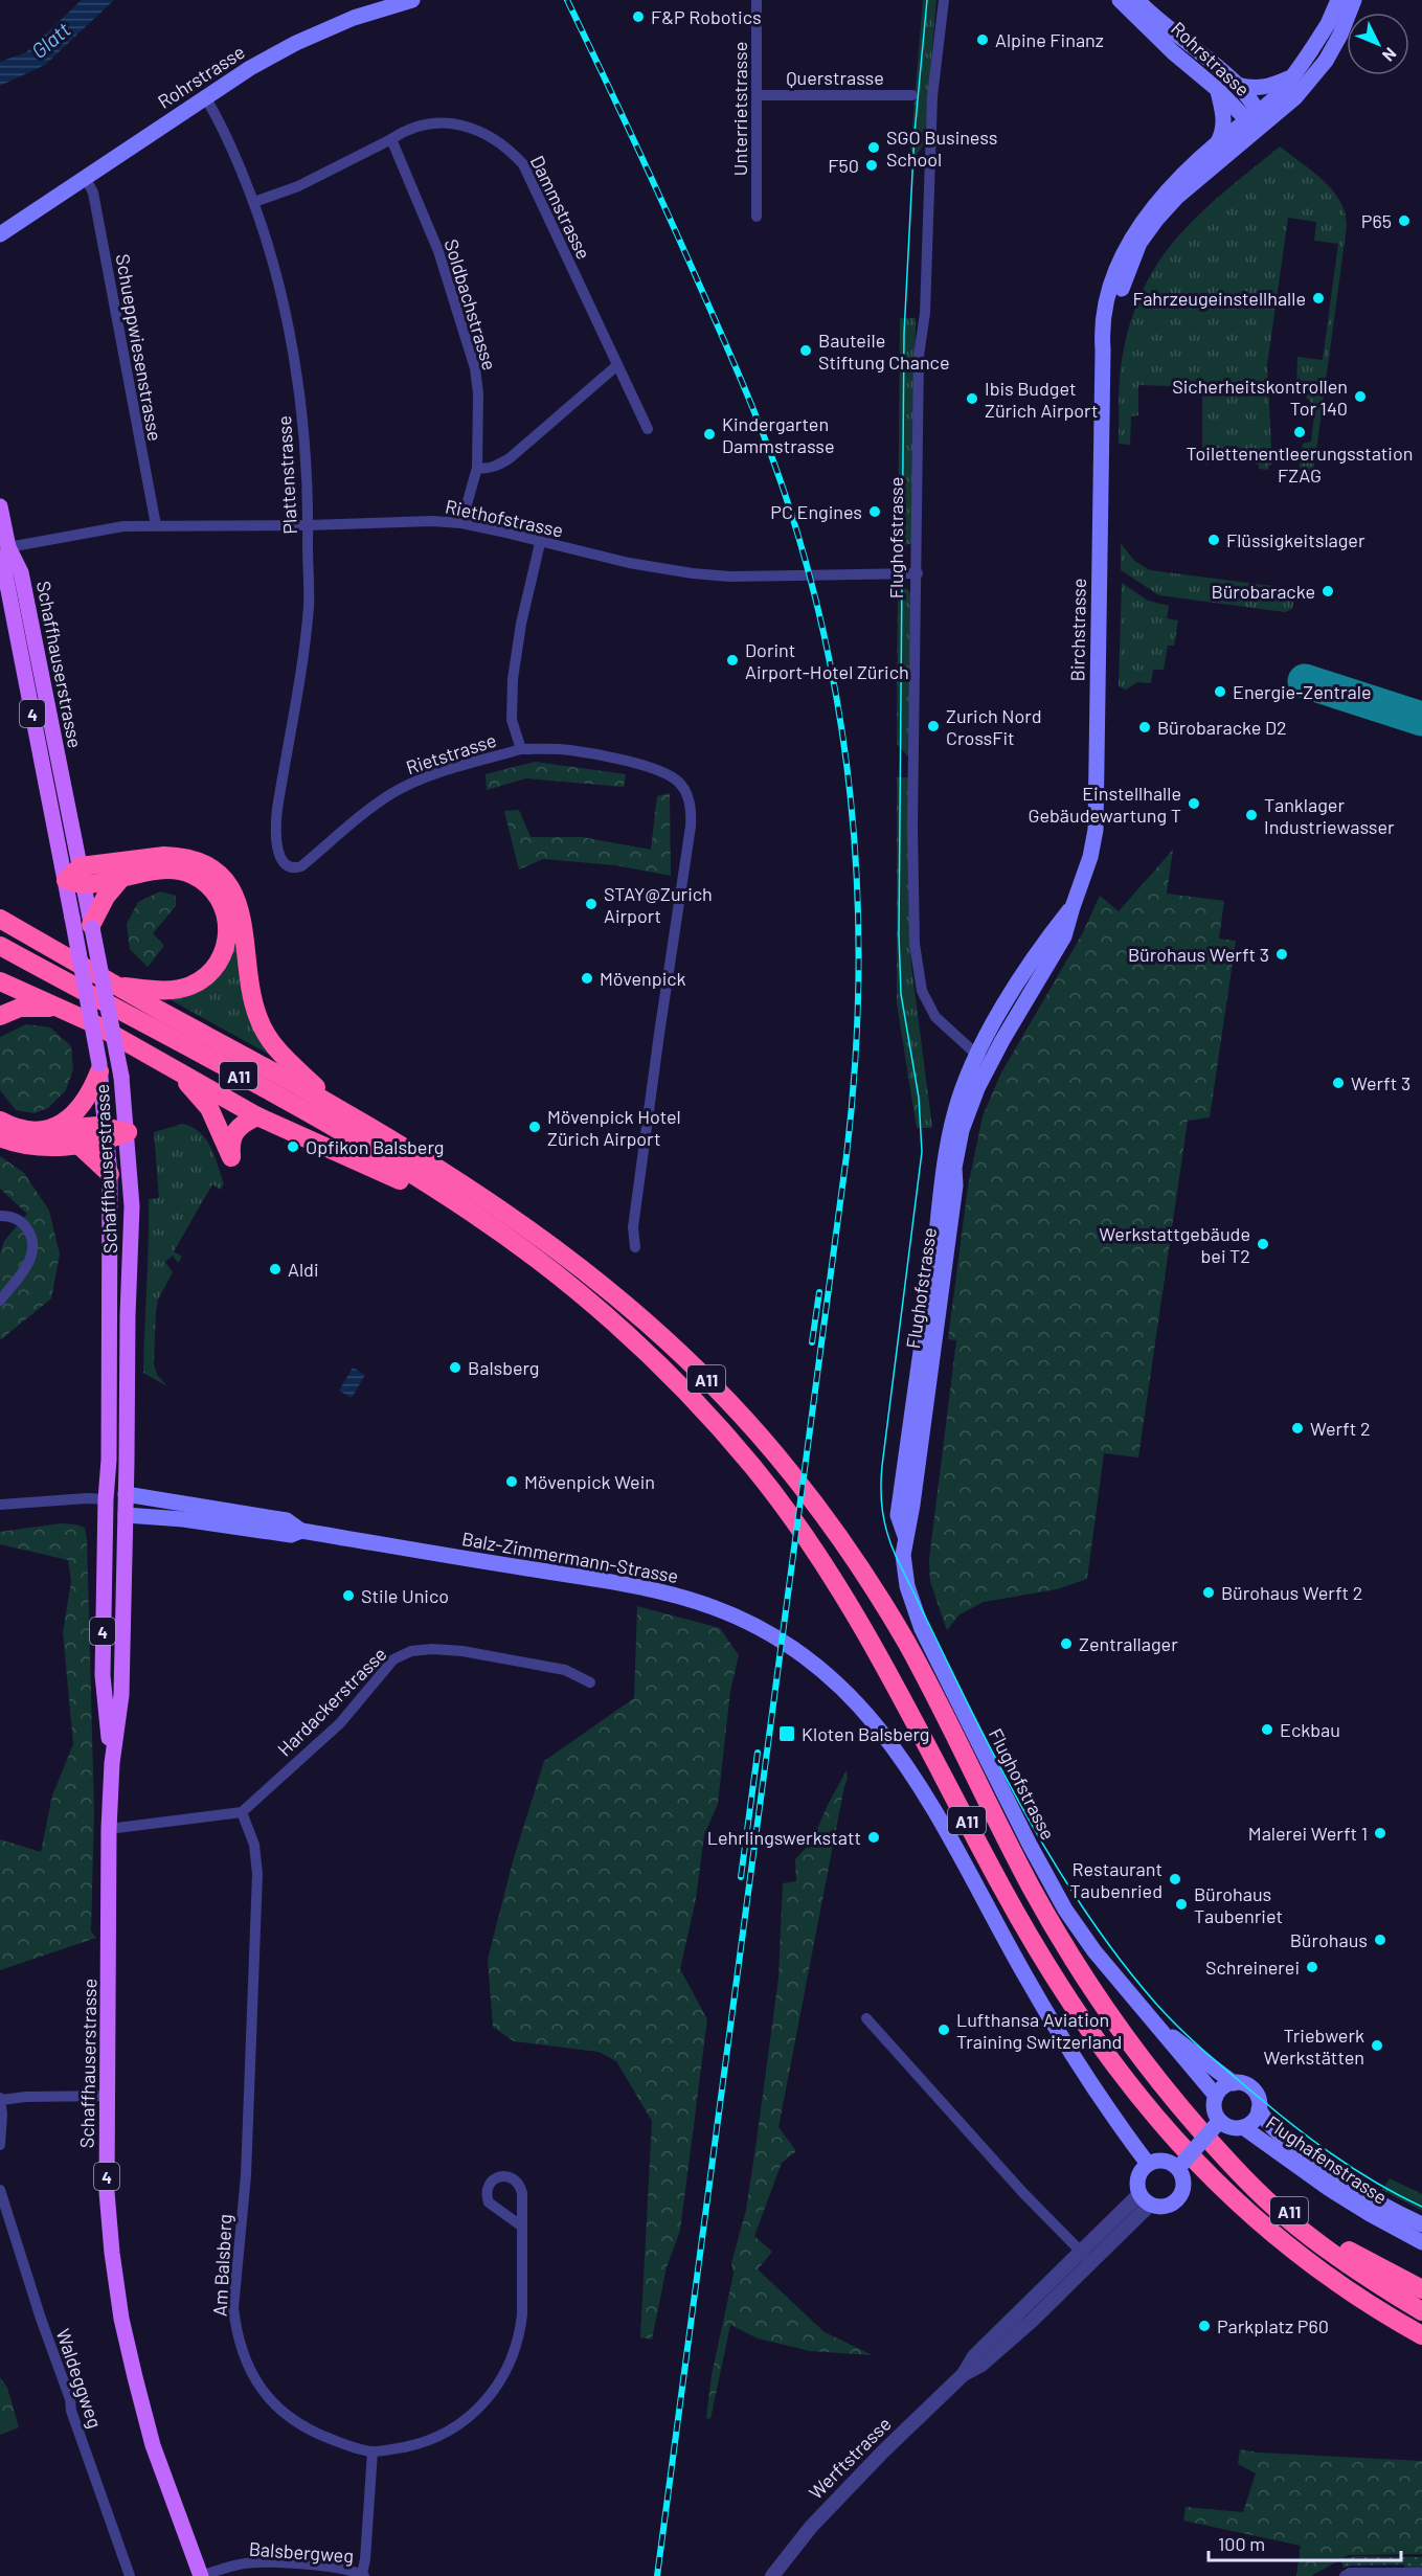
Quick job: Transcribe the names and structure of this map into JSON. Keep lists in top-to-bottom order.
{
  "streets": {
    "highway": ["A11"],
    "main road": [
      "Rohrstrasse",
      "Flughofstrasse",
      "Birchstrasse",
      "Schaffhauserstrasse",
      "4",
      "Balz-Zimmermann-Strasse",
      "Flughafenstrasse"
    ],
    "street": [
      "Querstrasse",
      "Unterrietstrasse",
      "Dammstrasse",
      "Soldbachstrasse",
      "Schueppwiesenstrasse",
      "Plattenstrasse",
      "Riethofstrasse",
      "Rietstrasse",
      "Hardackerstrasse",
      "Am Balsberg",
      "Waldeggweg",
      "Werftstrasse",
      "Balsbergweg"
    ]
  },
  "crossings": [
    ["Rohrstrasse", "Schueppwiesenstrasse"],
    ["Rohrstrasse", "Plattenstrasse"],
    ["Rohrstrasse", "Birchstrasse"],
    ["Querstrasse", "Unterrietstrasse"],
    ["Dammstrasse", "Soldbachstrasse"],
    ["Dammstrasse", "Plattenstrasse"],
    ["Soldbachstrasse", "Riethofstrasse"],
    ["Schueppwiesenstrasse", "Riethofstrasse"],
    ["Plattenstrasse", "Riethofstrasse"],
    ["Plattenstrasse", "Rietstrasse"],
    ["Riethofstrasse", "Flughofstrasse"],
    ["Riethofstrasse", "Schaffhauserstrasse"],
    ["Riethofstrasse", "Rietstrasse"],
    ["Flughofstrasse", "Birchstrasse"],
    ["Flughofstrasse", "Flughafenstrasse"],
    ["Schaffhauserstrasse", "Balz-Zimmermann-Strasse"],
    ["Schaffhauserstrasse", "Balsbergweg"],
    ["Balz-Zimmermann-Strasse", "Werftstrasse"],
    ["Hardackerstrasse", "Am Balsberg"],
    ["Am Balsberg", "Balsbergweg"]
  ],
  "water": ["Glatt"],
  "places": {
    "other": [
      "F&P Robotics",
      "Alpine Finanz",
      "SGO Business School",
      "F50",
      "P65",
      "Fahrzeugeinstellhalle",
      "Bauteile Stiftung Chance",
      "Sicherheitskontrollen Tor 140",
      "Ibis Budget Zürich Airport",
      "Toilettenentleerungsstation FZAG",
      "Kindergarten Dammstrasse",
      "PC Engines",
      "Flüssigkeitslager",
      "Bürobaracke",
      "Dorint Airport-Hotel Zürich",
      "Energie-Zentrale",
      "Zurich Nord CrossFit",
      "Bürobaracke D2",
      "Einstellhalle Gebäudewartung T",
      "Tanklager Industriewasser",
      "STAY@Zurich Airport",
      "Bürohaus Werft 3",
      "Mövenpick",
      "Werft 3",
      "Mövenpick Hotel Zürich Airport",
      "Opfikon Balsberg",
      "Werkstattgebäude bei T2",
      "Aldi",
      "Balsberg",
      "Werft 2",
      "Mövenpick Wein",
      "Bürohaus Werft 2",
      "Stile Unico",
      "Zentrallager",
      "Eckbau",
      "Malerei Werft 1",
      "Lehrlingswerkstatt",
      "Restaurant Taubenried",
      "Bürohaus Taubenriet",
      "Bürohaus",
      "Schreinerei",
      "Lufthansa Aviation Training Switzerland",
      "Triebwerk Werkstätten",
      "Parkplatz P60"
    ],
    "transit": ["Kloten Balsberg"]
  },
  "scale_bar": "100 m",
  "north": "bottom right"
}
